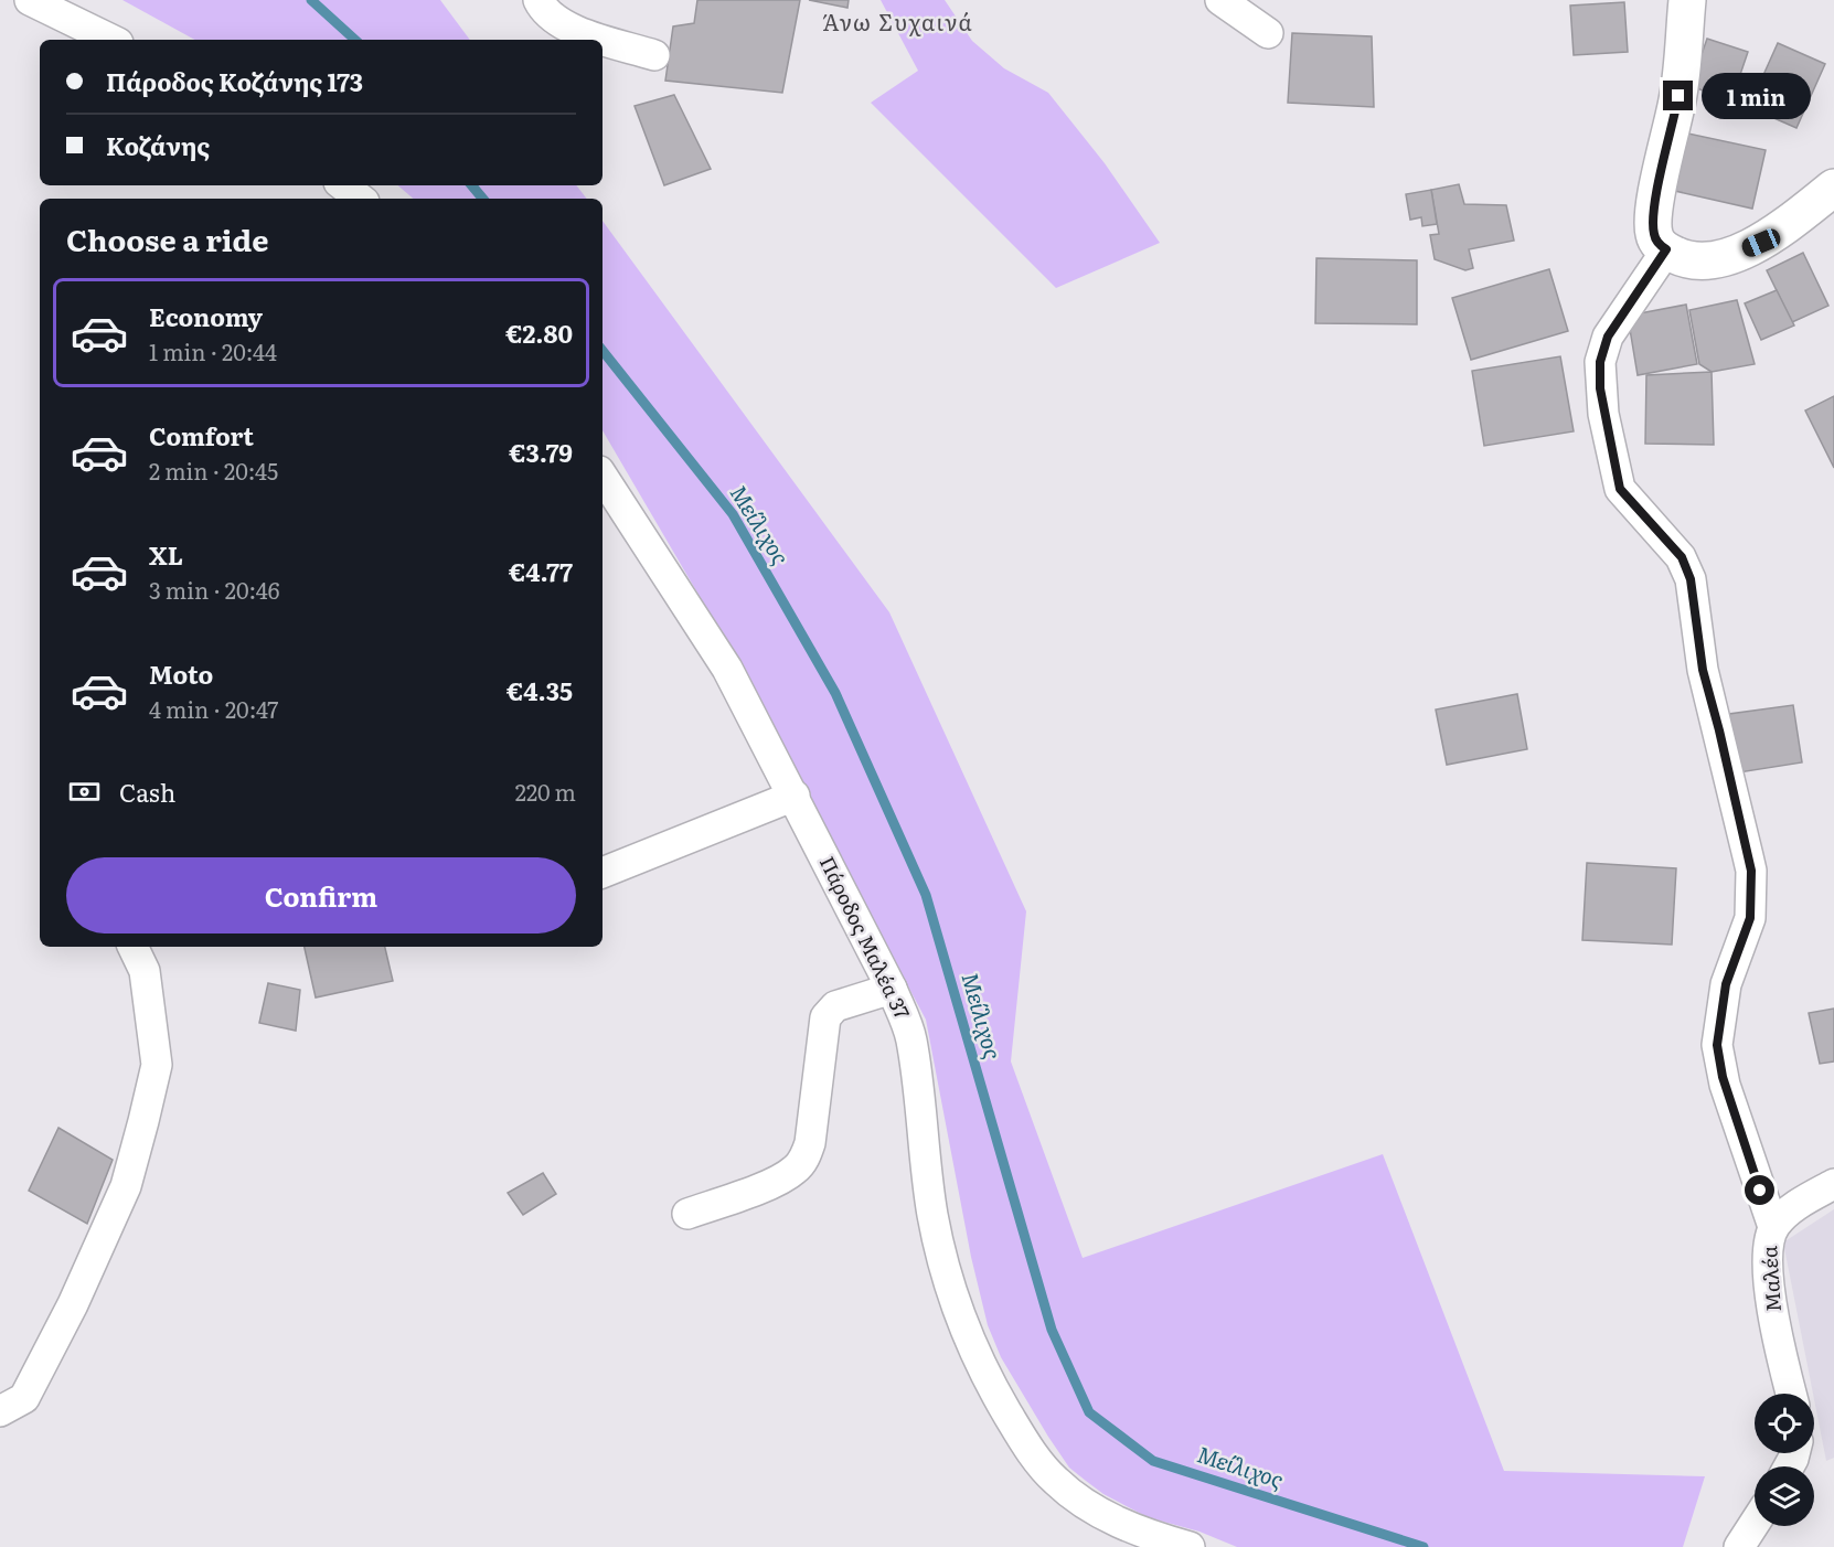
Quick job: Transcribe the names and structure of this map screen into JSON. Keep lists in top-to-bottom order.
{
  "streets": {
    "street": ["Πάροδος Μαλέα 37", "Μαλέα"]
  },
  "districts": ["Άνω Συχαινά"],
  "water": ["Μείλιχος"],
  "page": {
    "banner": ["Πάροδος Κοζάνης 173", "Κοζάνης"],
    "bubble": "1 min",
    "heading": "Choose a ride",
    "list": [
      {
        "name": "Economy",
        "note": "1 min · 20:44",
        "value": "€2.80"
      },
      {
        "name": "Comfort",
        "note": "2 min · 20:45",
        "value": "€3.79"
      },
      {
        "name": "XL",
        "note": "3 min · 20:46",
        "value": "€4.77"
      },
      {
        "name": "Moto",
        "note": "4 min · 20:47",
        "value": "€4.35"
      }
    ],
    "pay": ["Cash", "220 m"],
    "buttons": "Confirm"
  }
}
